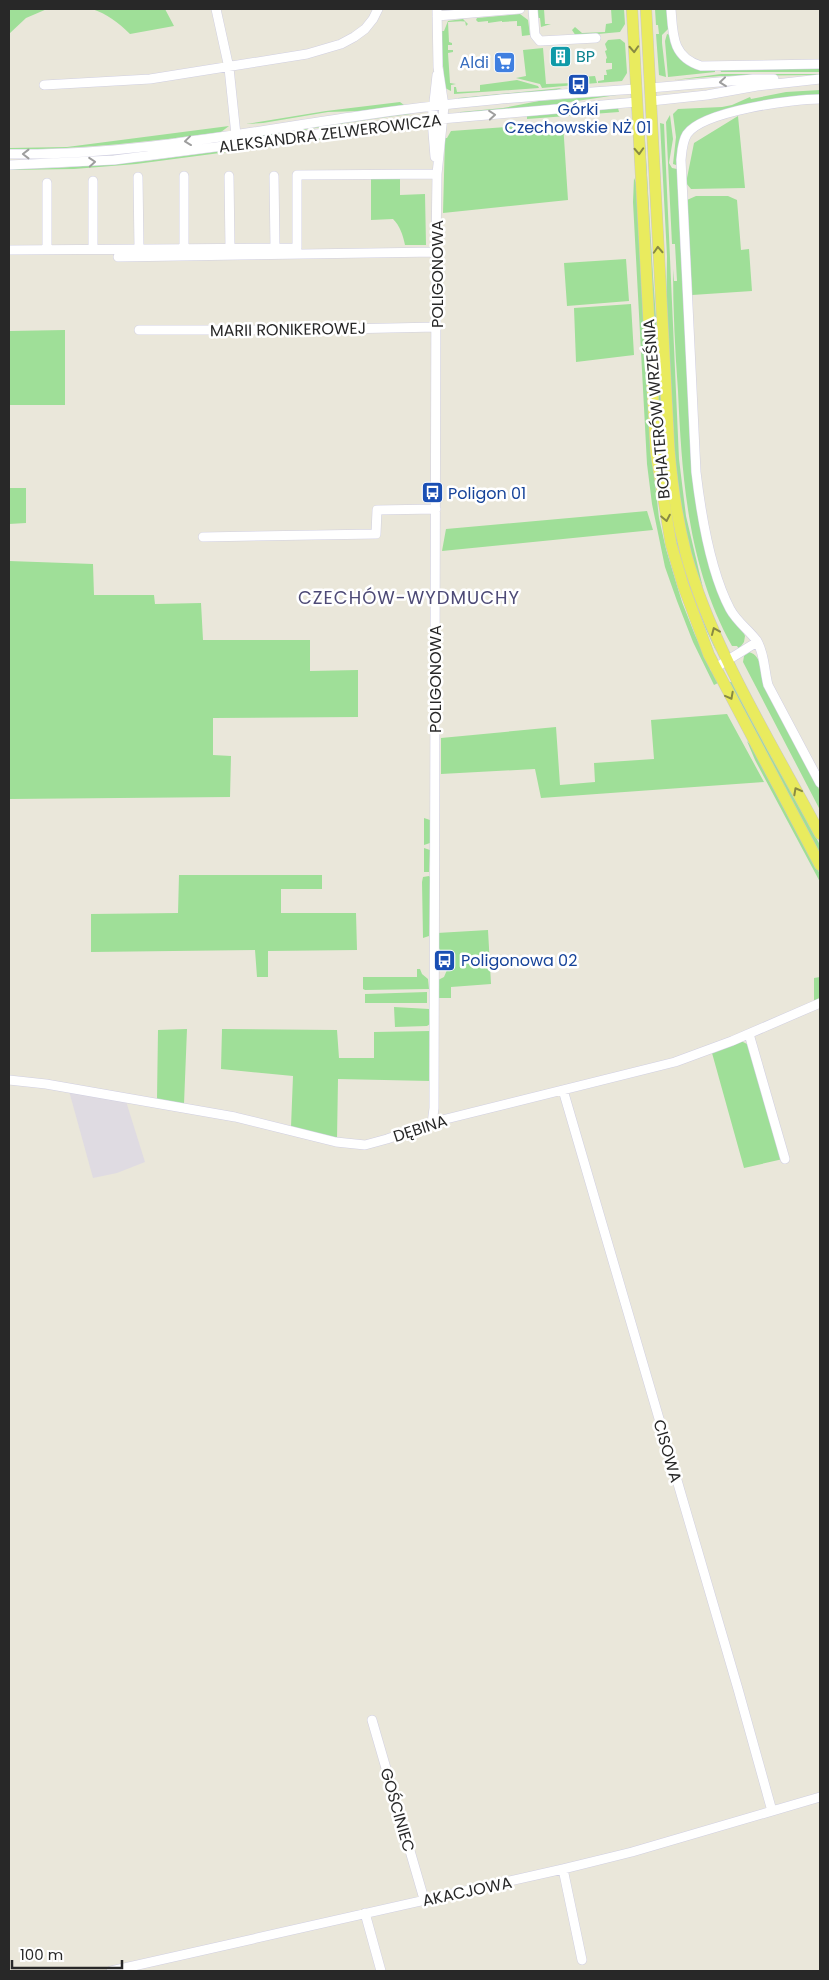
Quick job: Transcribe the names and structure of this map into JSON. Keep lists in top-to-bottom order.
{
  "streets": {
    "main road": ["ALEKSANDRA ZELWEROWICZA", "BOHATERÓW WRZEŚNIA"],
    "street": [
      "POLIGONOWA",
      "MARII RONIKEROWEJ",
      "DĘBINA",
      "CISOWA",
      "GOŚCINIEC",
      "AKACJOWA"
    ]
  },
  "crossings": [
    ["ALEKSANDRA ZELWEROWICZA", "POLIGONOWA"],
    ["ALEKSANDRA ZELWEROWICZA", "BOHATERÓW WRZEŚNIA"],
    ["POLIGONOWA", "MARII RONIKEROWEJ"],
    ["POLIGONOWA", "DĘBINA"],
    ["DĘBINA", "CISOWA"],
    ["CISOWA", "AKACJOWA"],
    ["GOŚCINIEC", "AKACJOWA"]
  ],
  "districts": ["CZECHÓW-WYDMUCHY"],
  "places": {
    "building": ["BP"],
    "supermarket": ["Aldi"],
    "bus stop": ["Górki Czechowskie NŻ 01", "Poligon 01", "Poligonowa 02"]
  },
  "scale_bar": "100 m"
}
